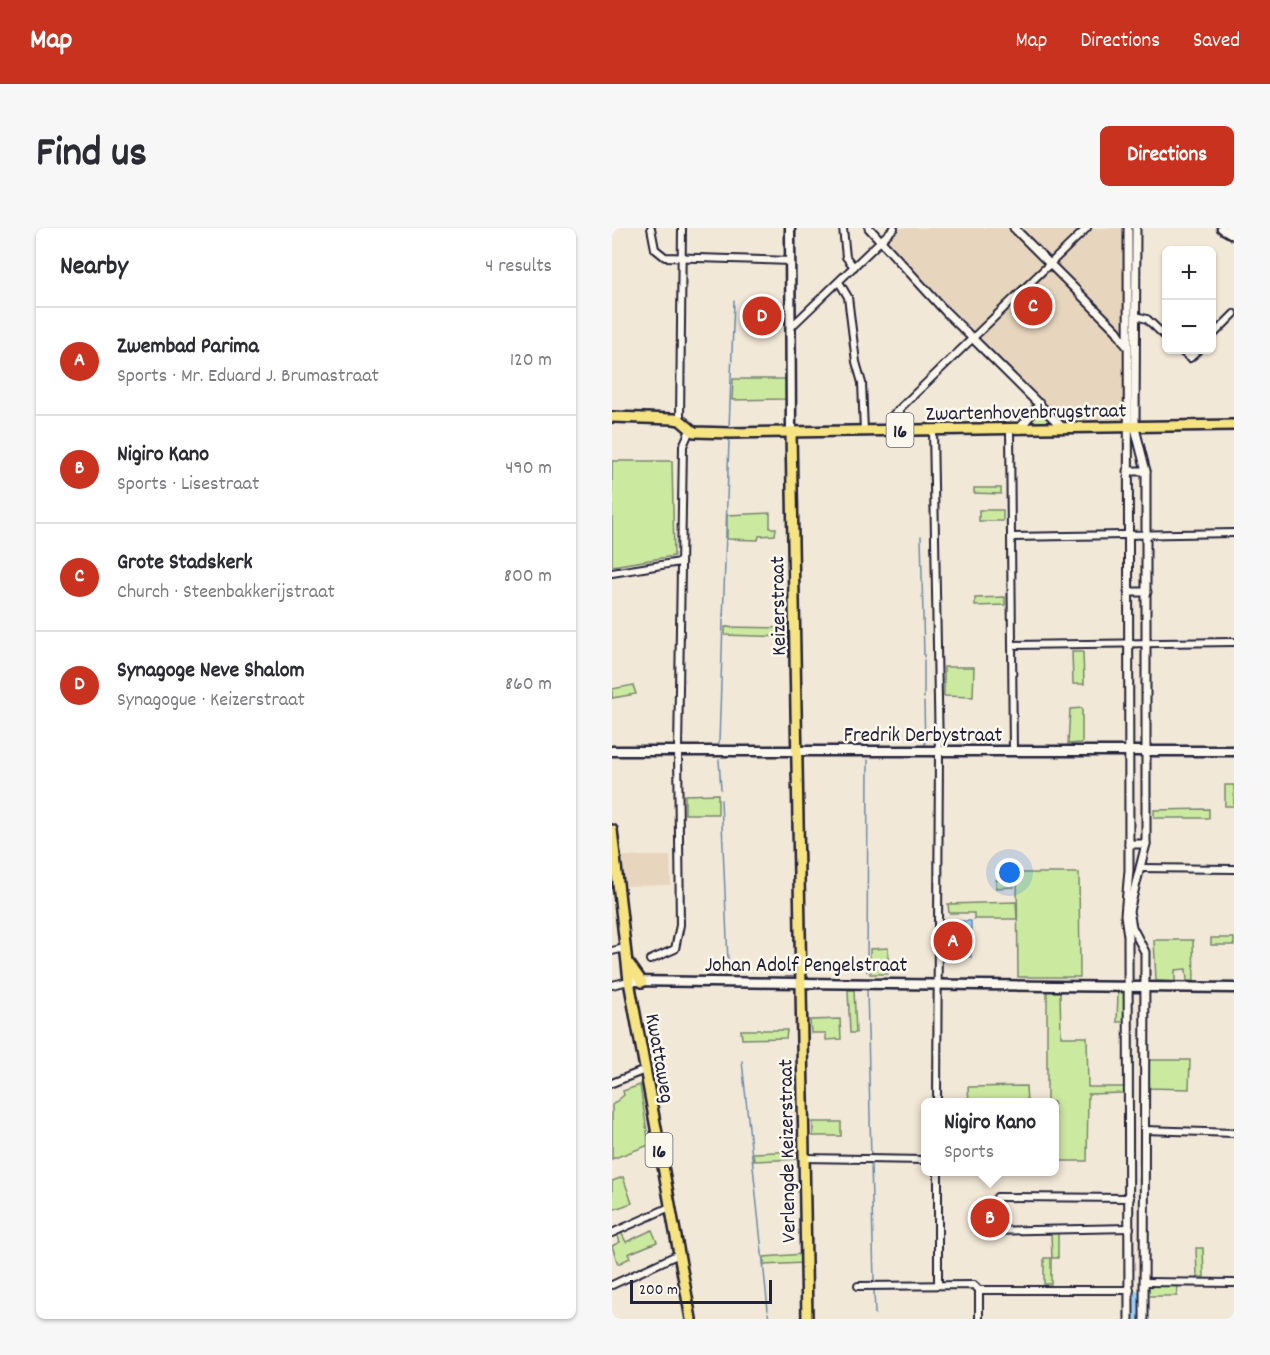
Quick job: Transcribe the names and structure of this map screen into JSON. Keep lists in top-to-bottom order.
{
  "streets": {
    "main road": [
      "Zwartenhovenbrugstraat",
      "16",
      "Keizerstraat",
      "Fredrik Derbystraat",
      "Johan Adolf Pengelstraat",
      "Kwattaweg",
      "Verlengde Keizerstraat"
    ]
  },
  "crossings": [
    ["Zwartenhovenbrugstraat", "Keizerstraat"],
    ["16", "Johan Adolf Pengelstraat"],
    ["16", "Kwattaweg"],
    ["Keizerstraat", "Fredrik Derbystraat"],
    ["Keizerstraat", "Johan Adolf Pengelstraat"],
    ["Keizerstraat", "Verlengde Keizerstraat"],
    ["Johan Adolf Pengelstraat", "Kwattaweg"],
    ["Johan Adolf Pengelstraat", "Verlengde Keizerstraat"]
  ],
  "scale_bar": "200 m",
  "page": {
    "header": "Map",
    "nav": ["Map", "Directions", "Saved"],
    "title": "Find us",
    "buttons": "Directions",
    "heading": ["Nearby", "4 results"],
    "map_buttons": ["+", "−"],
    "pins": [
      "C",
      "D",
      "A",
      "B"
    ],
    "list": [
      {
        "mark": "A",
        "name": "Zwembad Parima",
        "note": "Sports · Mr. Eduard J. Brumastraat",
        "value": "120 m"
      },
      {
        "mark": "B",
        "name": "Nigiro Kano",
        "note": "Sports · Lisestraat",
        "value": "490 m"
      },
      {
        "mark": "C",
        "name": "Grote Stadskerk",
        "note": "Church · Steenbakkerijstraat",
        "value": "800 m"
      },
      {
        "mark": "D",
        "name": "Synagoge Neve Shalom",
        "note": "Synagogue · Keizerstraat",
        "value": "860 m"
      }
    ],
    "popup": ["Nigiro Kano", "Sports"],
    "scale": "200 m"
  }
}
